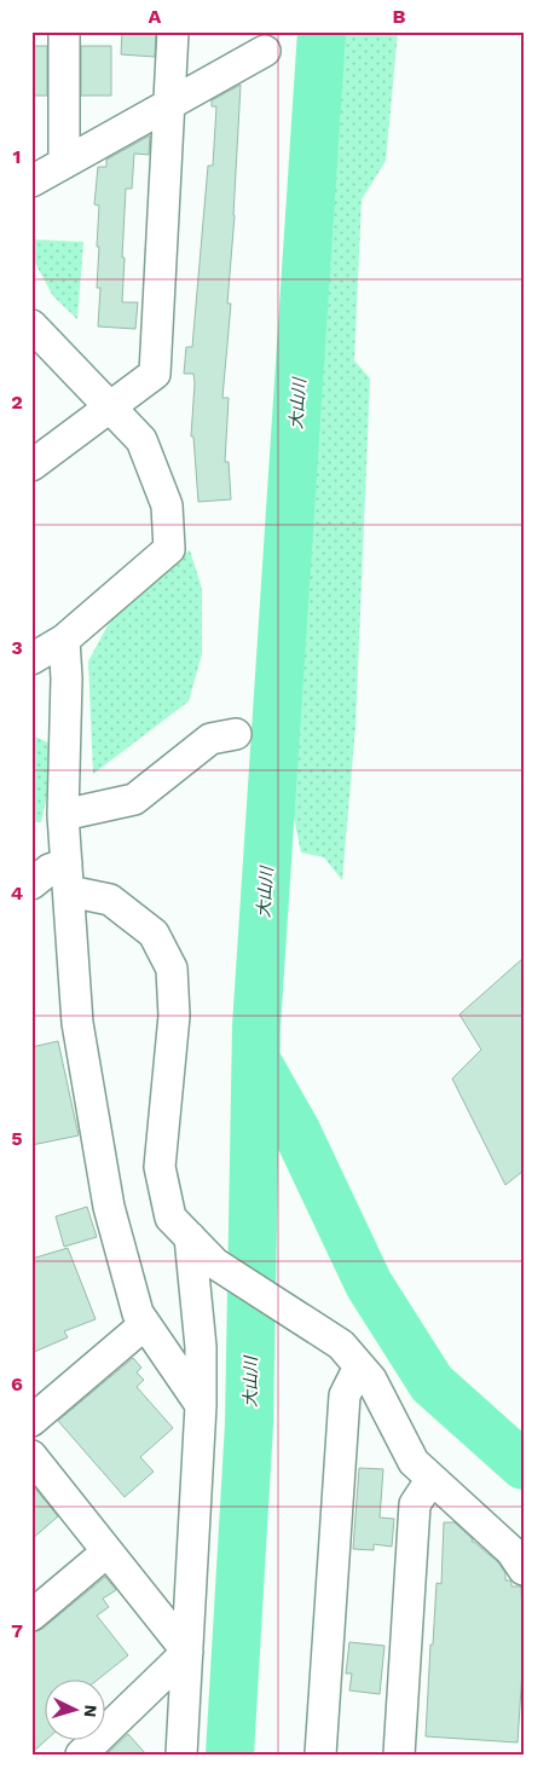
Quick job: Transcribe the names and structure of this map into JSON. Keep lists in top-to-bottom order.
{
  "water": ["大山川"],
  "north": "right",
  "grid": {
    "columns": ["A", "B"],
    "rows": [
      "1",
      "2",
      "3",
      "4",
      "5",
      "6",
      "7"
    ]
  }
}
